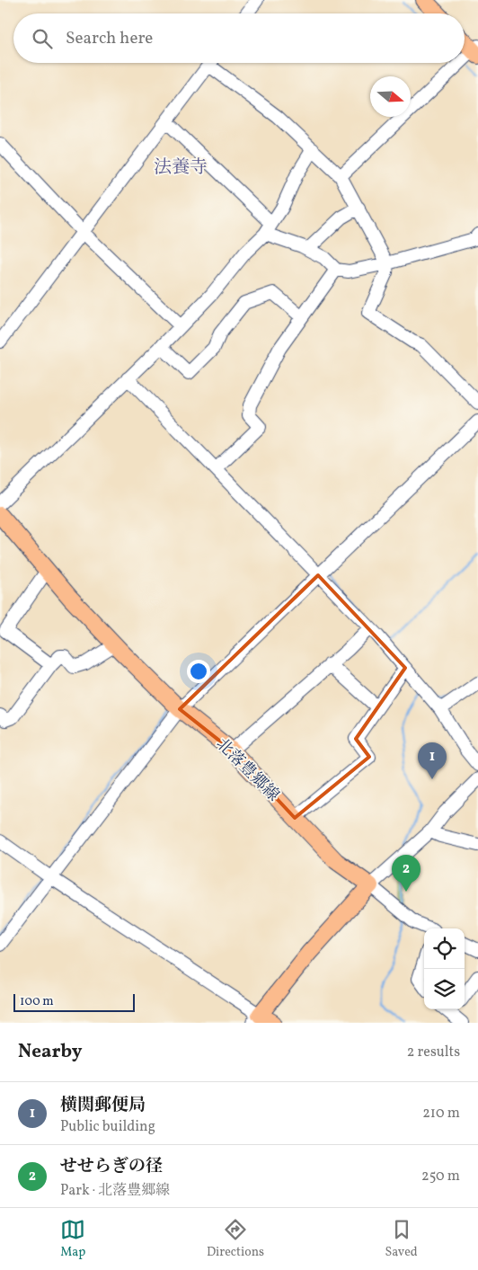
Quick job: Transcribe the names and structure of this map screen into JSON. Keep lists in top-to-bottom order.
{
  "streets": {
    "main road": ["北落豊郷線"]
  },
  "districts": ["法養寺"],
  "scale_bar": "100 m",
  "north": "right",
  "page": {
    "search": "Search here",
    "pins": ["1", "2"],
    "scale": "100 m",
    "heading": ["Nearby", "2 results"],
    "list": [
      {
        "mark": "1",
        "name": "横関郵便局",
        "note": "Public building",
        "value": "210 m"
      },
      {
        "mark": "2",
        "name": "せせらぎの径",
        "note": "Park · 北落豊郷線",
        "value": "250 m"
      }
    ],
    "nav": ["Map", "Directions", "Saved"]
  }
}
